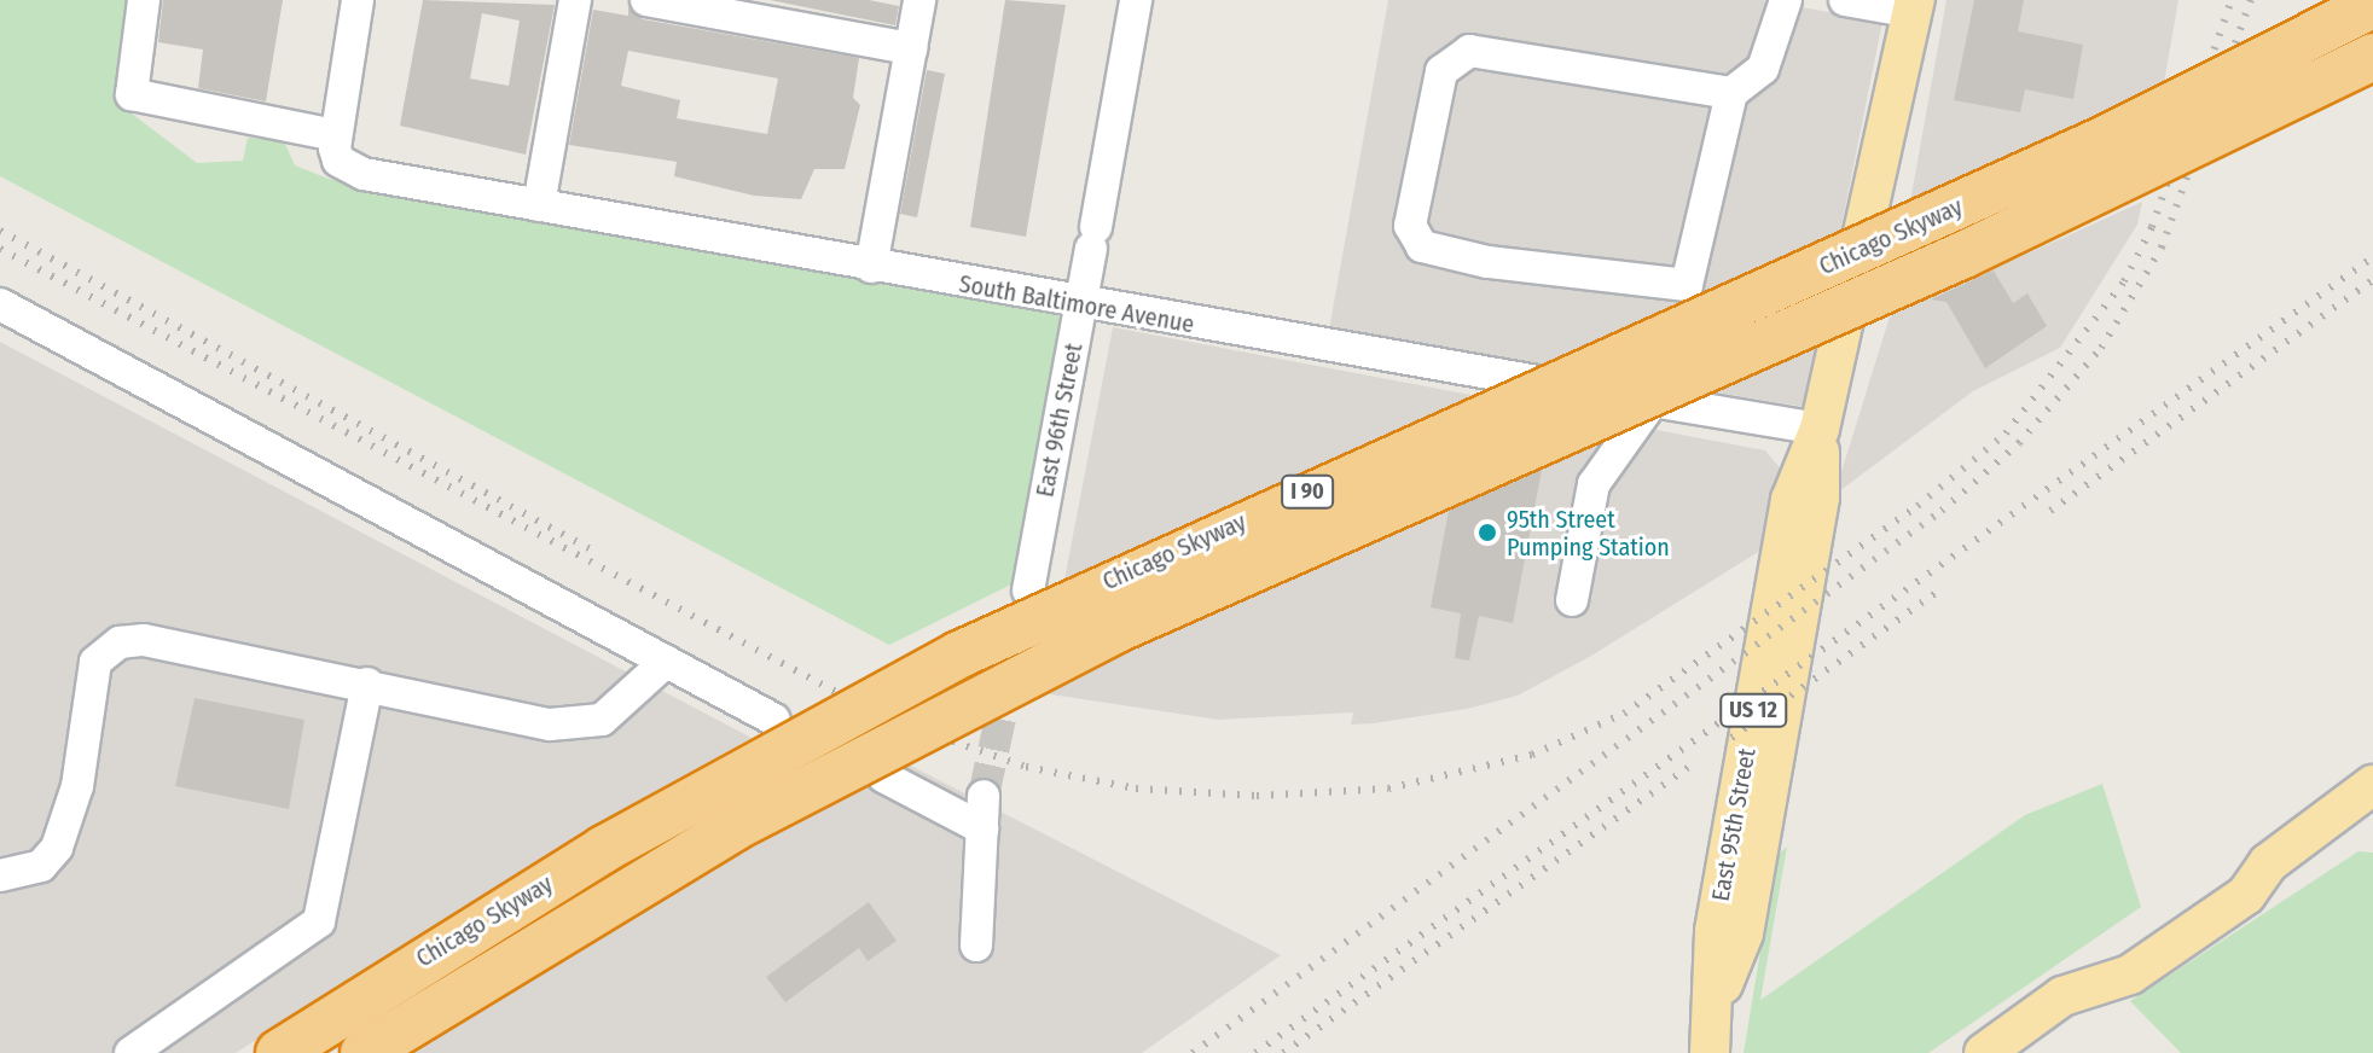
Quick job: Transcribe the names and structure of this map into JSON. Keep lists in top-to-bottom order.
{
  "streets": {
    "highway": ["Chicago Skyway", "I 90"],
    "main road": ["US 12", "East 95th Street"],
    "street": ["South Baltimore Avenue", "East 96th Street"]
  },
  "crossings": [
    ["South Baltimore Avenue", "East 96th Street"],
    ["South Baltimore Avenue", "East 95th Street"]
  ],
  "places": ["95th Street Pumping Station"]
}
